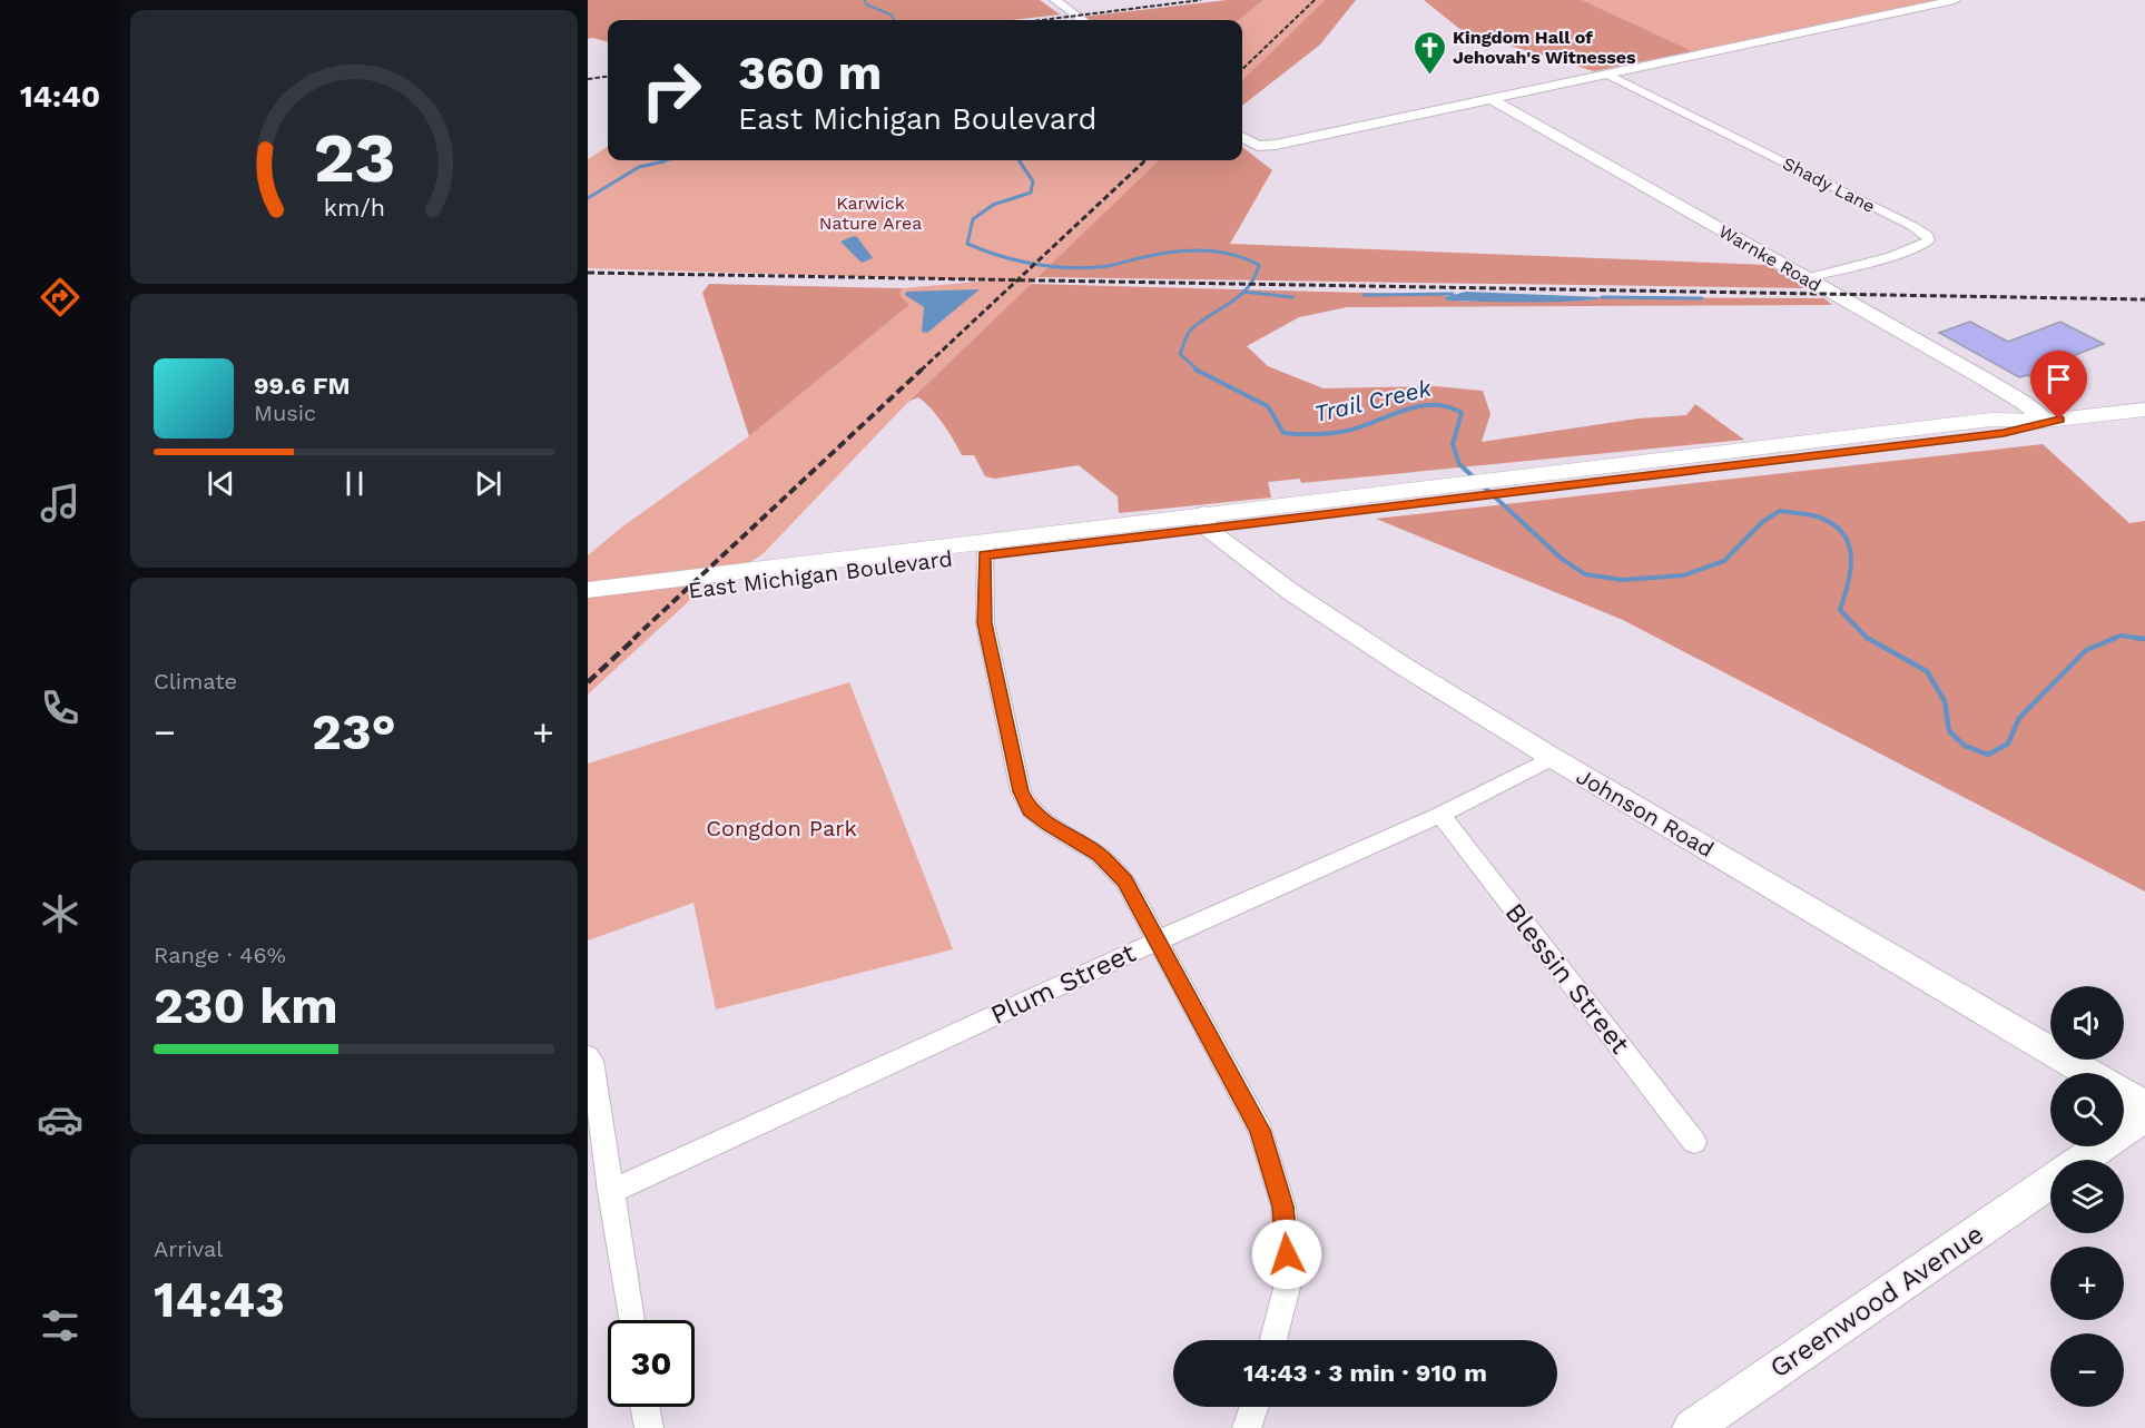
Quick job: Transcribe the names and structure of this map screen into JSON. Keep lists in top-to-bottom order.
{
  "streets": {
    "main road": ["East Michigan Boulevard"],
    "street": [
      "Shady Lane",
      "Warnke Road",
      "Johnson Road",
      "Blessin Street",
      "Plum Street",
      "Greenwood Avenue"
    ]
  },
  "crossings": [
    ["Shady Lane", "Warnke Road"],
    ["Warnke Road", "East Michigan Boulevard"],
    ["East Michigan Boulevard", "Johnson Road"],
    ["Johnson Road", "Plum Street"],
    ["Blessin Street", "Plum Street"]
  ],
  "water": ["Trail Creek"],
  "parks": ["Karwick Nature Area", "Congdon Park"],
  "places": {
    "church": ["Kingdom Hall of Jehovah's Witnesses"]
  },
  "page": {
    "tabs": "14:40",
    "turn": ["360 m", "East Michigan Boulevard"],
    "song": ["99.6 FM", "Music"],
    "tile": [
      "Climate",
      ["Range · 46%", "230 km"],
      ["Arrival", "14:43"]
    ],
    "heat": ["−", "23°", "+"],
    "map_buttons": ["+", "−"],
    "limit": "30",
    "trip": "14:43 · 3 min · 910 m",
    "gauge": ["23", "km/h"]
  }
}
